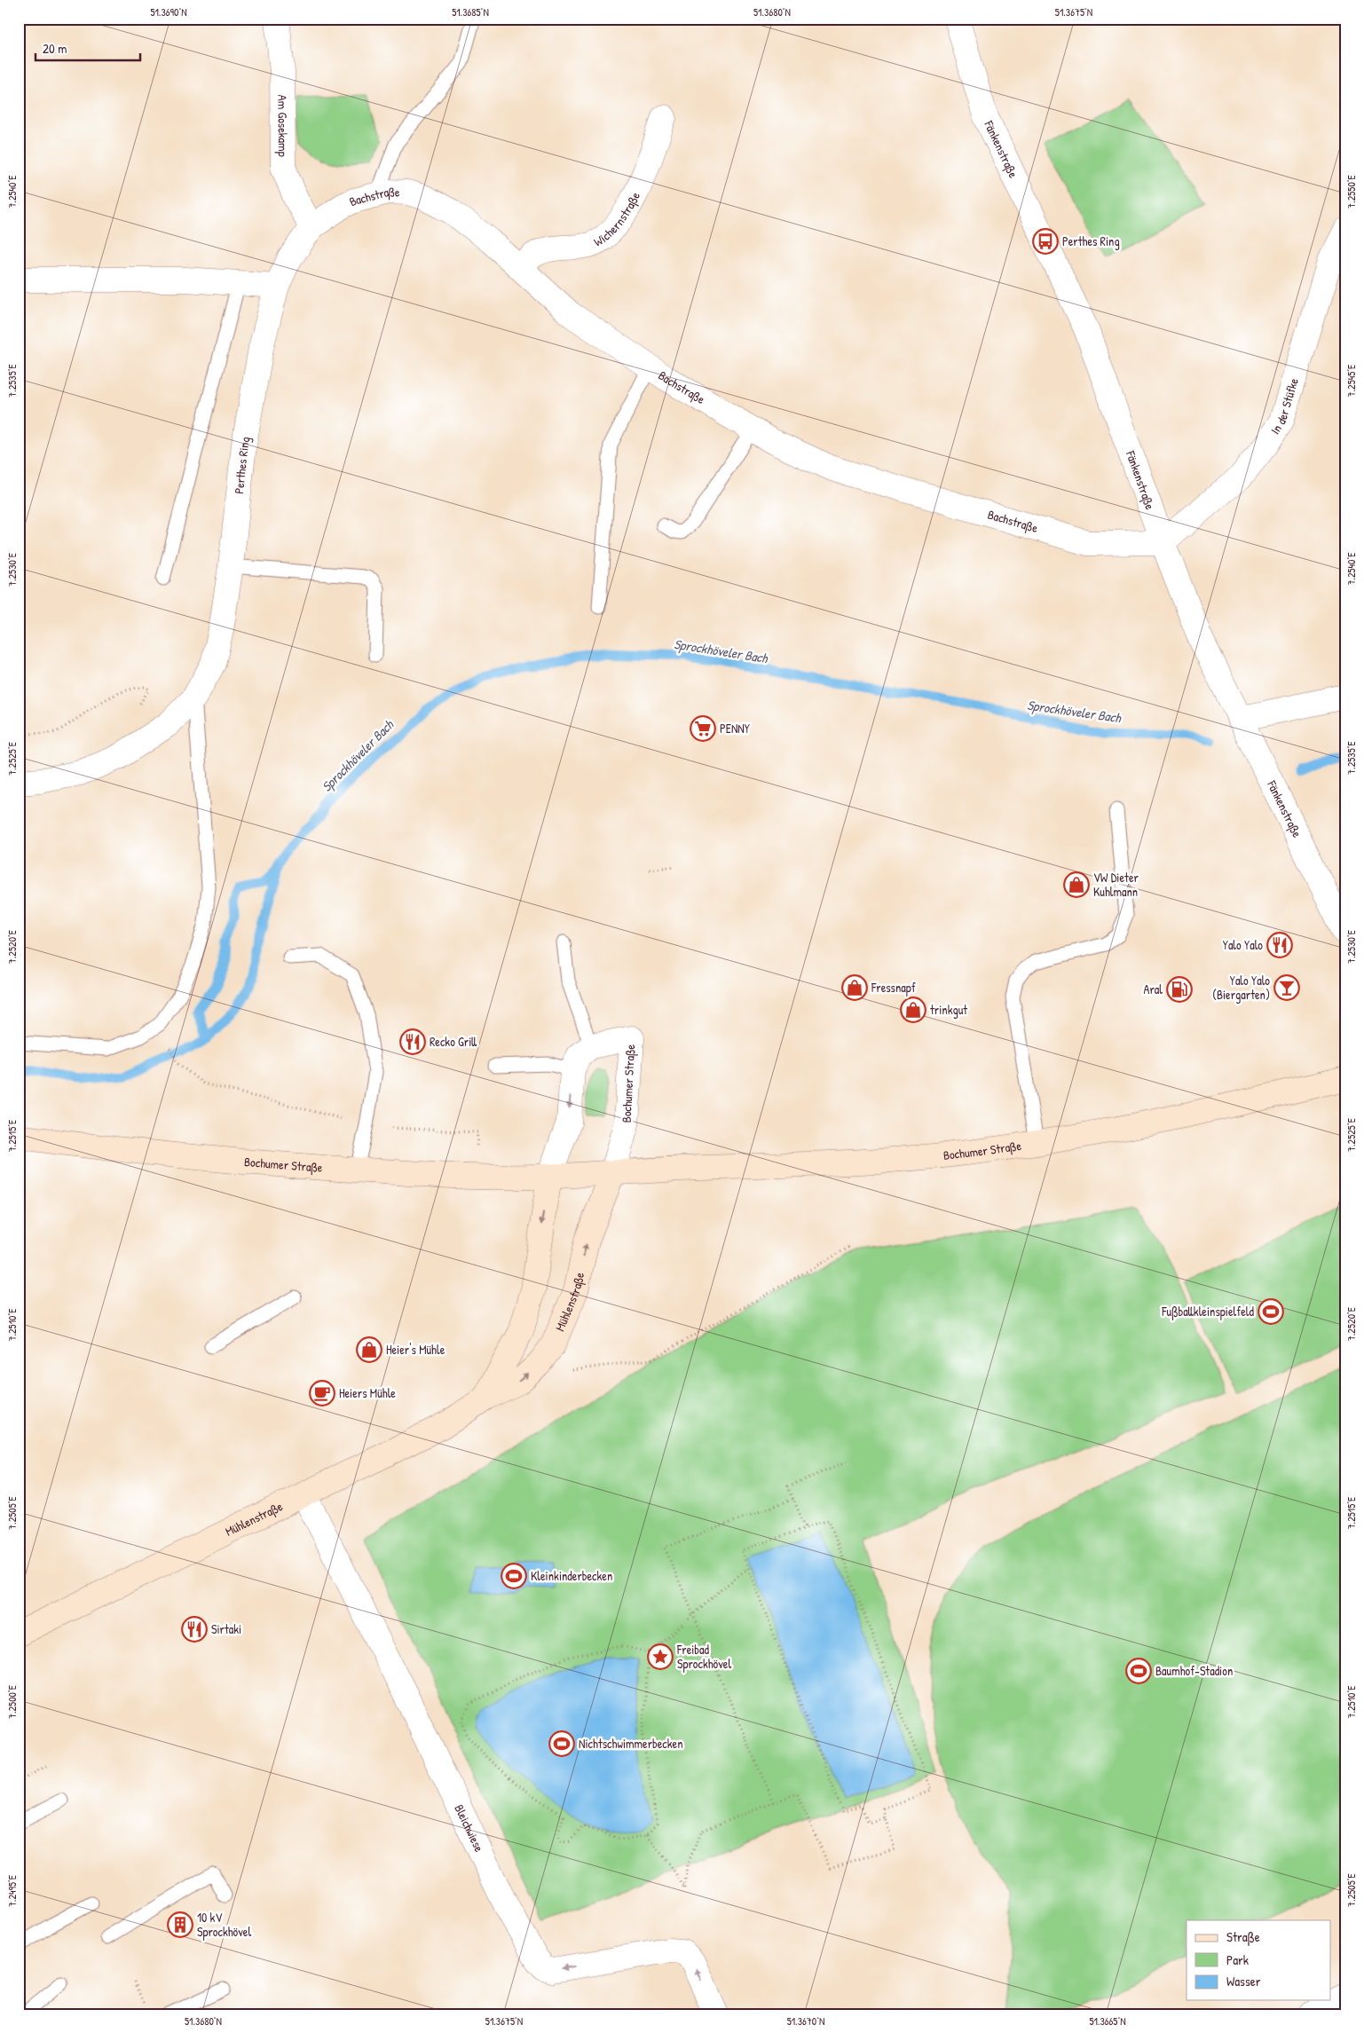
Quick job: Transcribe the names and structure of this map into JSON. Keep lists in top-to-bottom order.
{
  "streets": {
    "main road": ["Bochumer Straße", "Mühlenstraße"],
    "street": [
      "Am Gosekamp",
      "Fänkenstraße",
      "Bachstraße",
      "Wichernstraße",
      "In der Stüfke",
      "Perthes Ring",
      "Bleichwiese"
    ]
  },
  "crossings": [
    ["Am Gosekamp", "Bachstraße"],
    ["Fänkenstraße", "Bachstraße"],
    ["Fänkenstraße", "In der Stüfke"],
    ["Bachstraße", "Wichernstraße"],
    ["Bachstraße", "In der Stüfke"],
    ["Bachstraße", "Perthes Ring"],
    ["Bochumer Straße", "Mühlenstraße"],
    ["Mühlenstraße", "Bleichwiese"]
  ],
  "one_way": ["Bleichwiese"],
  "water": ["Sprockhöveler Bach"],
  "places": {
    "bus stop": ["Perthes Ring"],
    "supermarket": ["PENNY"],
    "shop": [
      "VW Dieter Kuhlmann",
      "Fressnapf",
      "trinkgut",
      "Heier's Mühle"
    ],
    "restaurant": ["Yalo Yalo", "Recko Grill", "Sirtaki"],
    "bar": ["Yalo Yalo (Biergarten)"],
    "fuel station": ["Aral"],
    "sports": [
      "Fußballkleinspielfeld",
      "Kleinkinderbecken",
      "Baumhof-Stadion",
      "Nichtschwimmerbecken"
    ],
    "cafe": ["Heiers Mühle"],
    "place": ["Freibad Sprockhövel"],
    "building": ["10 kV Sprockhövel"]
  },
  "legend": ["Straße", "Park", "Wasser"],
  "scale_bar": "20 m",
  "coordinates": [
    "51.3690°N",
    "51.3685°N",
    "51.3680°N",
    "51.3675°N",
    "7.2550°E",
    "7.2540°E",
    "7.2545°E",
    "7.2535°E",
    "7.2530°E",
    "7.2525°E",
    "7.2520°E",
    "7.2515°E",
    "7.2510°E",
    "7.2505°E",
    "7.2500°E",
    "7.2495°E",
    "51.3670°N",
    "51.3665°N"
  ]
}
